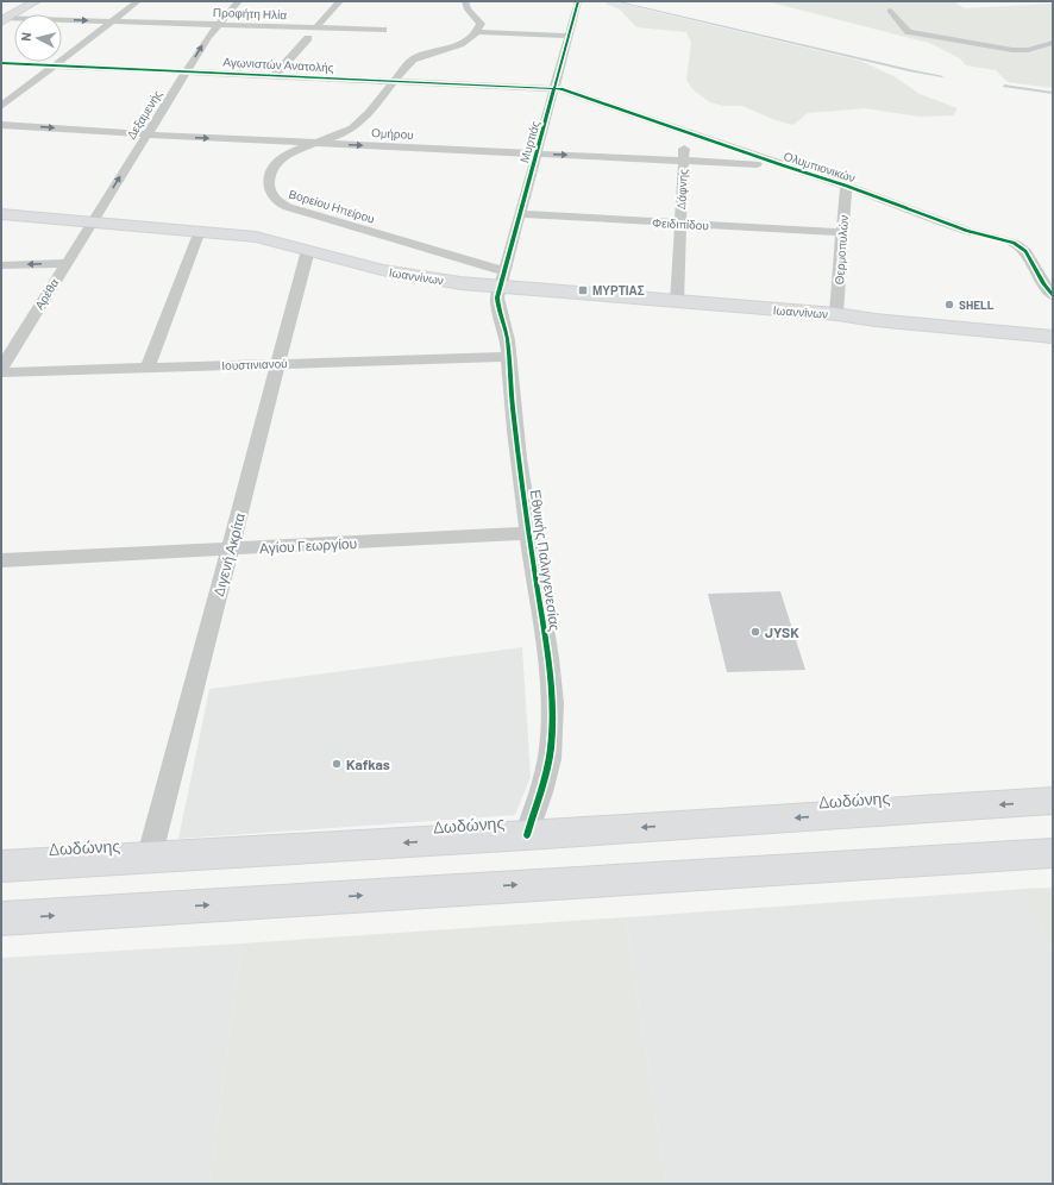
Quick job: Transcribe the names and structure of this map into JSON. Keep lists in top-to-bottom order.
{
  "streets": {
    "main road": ["Ιωαννίνων", "Δωδώνης"],
    "street": [
      "Προφήτη Ηλία",
      "Αγωνιστών Ανατολής",
      "Δεξαμενής",
      "Ομήρου",
      "Μυρτιάς",
      "Ολυμπιονικών",
      "Δάφνης",
      "Βορείου Ηπείρου",
      "Φειδιπίδου",
      "Θερμοπυλών",
      "Αρέθα",
      "Ιουστινιανού",
      "Αγίου Γεωργίου",
      "Διγενή Ακρίτα",
      "Εθνικής Παλιγγενεσίας"
    ]
  },
  "crossings": [
    ["Προφήτη Ηλία", "Δεξαμενής"],
    ["Αγωνιστών Ανατολής", "Δεξαμενής"],
    ["Αγωνιστών Ανατολής", "Μυρτιάς"],
    ["Αγωνιστών Ανατολής", "Ολυμπιονικών"],
    ["Αγωνιστών Ανατολής", "Βορείου Ηπείρου"],
    ["Δεξαμενής", "Ομήρου"],
    ["Δεξαμενής", "Ιωαννίνων"],
    ["Δεξαμενής", "Αρέθα"],
    ["Ομήρου", "Μυρτιάς"],
    ["Ομήρου", "Ολυμπιονικών"],
    ["Ομήρου", "Δάφνης"],
    ["Ομήρου", "Βορείου Ηπείρου"],
    ["Μυρτιάς", "Ολυμπιονικών"],
    ["Μυρτιάς", "Βορείου Ηπείρου"],
    ["Μυρτιάς", "Φειδιπίδου"],
    ["Μυρτιάς", "Ιωαννίνων"],
    ["Μυρτιάς", "Εθνικής Παλιγγενεσίας"],
    ["Ολυμπιονικών", "Δάφνης"],
    ["Ολυμπιονικών", "Θερμοπυλών"],
    ["Δάφνης", "Φειδιπίδου"],
    ["Δάφνης", "Ιωαννίνων"],
    ["Βορείου Ηπείρου", "Ιωαννίνων"],
    ["Βορείου Ηπείρου", "Εθνικής Παλιγγενεσίας"],
    ["Φειδιπίδου", "Θερμοπυλών"],
    ["Θερμοπυλών", "Ιωαννίνων"],
    ["Ιωαννίνων", "Αρέθα"],
    ["Ιωαννίνων", "Διγενή Ακρίτα"],
    ["Ιωαννίνων", "Εθνικής Παλιγγενεσίας"],
    ["Ιουστινιανού", "Διγενή Ακρίτα"],
    ["Ιουστινιανού", "Εθνικής Παλιγγενεσίας"],
    ["Αγίου Γεωργίου", "Διγενή Ακρίτα"],
    ["Αγίου Γεωργίου", "Εθνικής Παλιγγενεσίας"],
    ["Διγενή Ακρίτα", "Δωδώνης"],
    ["Εθνικής Παλιγγενεσίας", "Δωδώνης"]
  ],
  "one_way": ["Ομήρου"],
  "places": {
    "transit": ["ΜΥΡΤΙΑΣ"],
    "other": ["SHELL", "JYSK", "Kafkas"]
  },
  "north": "left"
}
